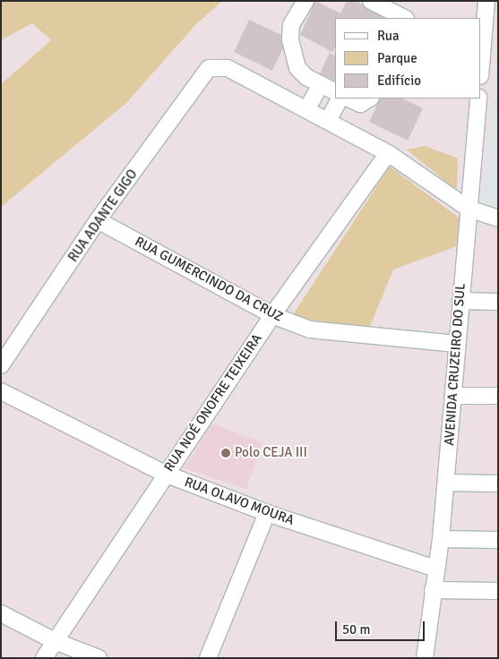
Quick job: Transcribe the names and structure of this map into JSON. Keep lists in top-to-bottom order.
{
  "streets": {
    "street": [
      "RUA ADANTE GIGO",
      "RUA GUMERCINDO DA CRUZ",
      "AVENIDA CRUZEIRO DO SUL",
      "RUA NOÉ ONOFRE TEIXEIRA",
      "RUA OLAVO MOURA"
    ]
  },
  "crossings": [
    ["RUA ADANTE GIGO", "RUA GUMERCINDO DA CRUZ"],
    ["RUA GUMERCINDO DA CRUZ", "AVENIDA CRUZEIRO DO SUL"],
    ["RUA GUMERCINDO DA CRUZ", "RUA NOÉ ONOFRE TEIXEIRA"],
    ["AVENIDA CRUZEIRO DO SUL", "RUA OLAVO MOURA"],
    ["RUA NOÉ ONOFRE TEIXEIRA", "RUA OLAVO MOURA"]
  ],
  "places": ["Polo CEJA III"],
  "legend": ["Rua", "Parque", "Edifício"],
  "scale_bar": "50 m"
}
